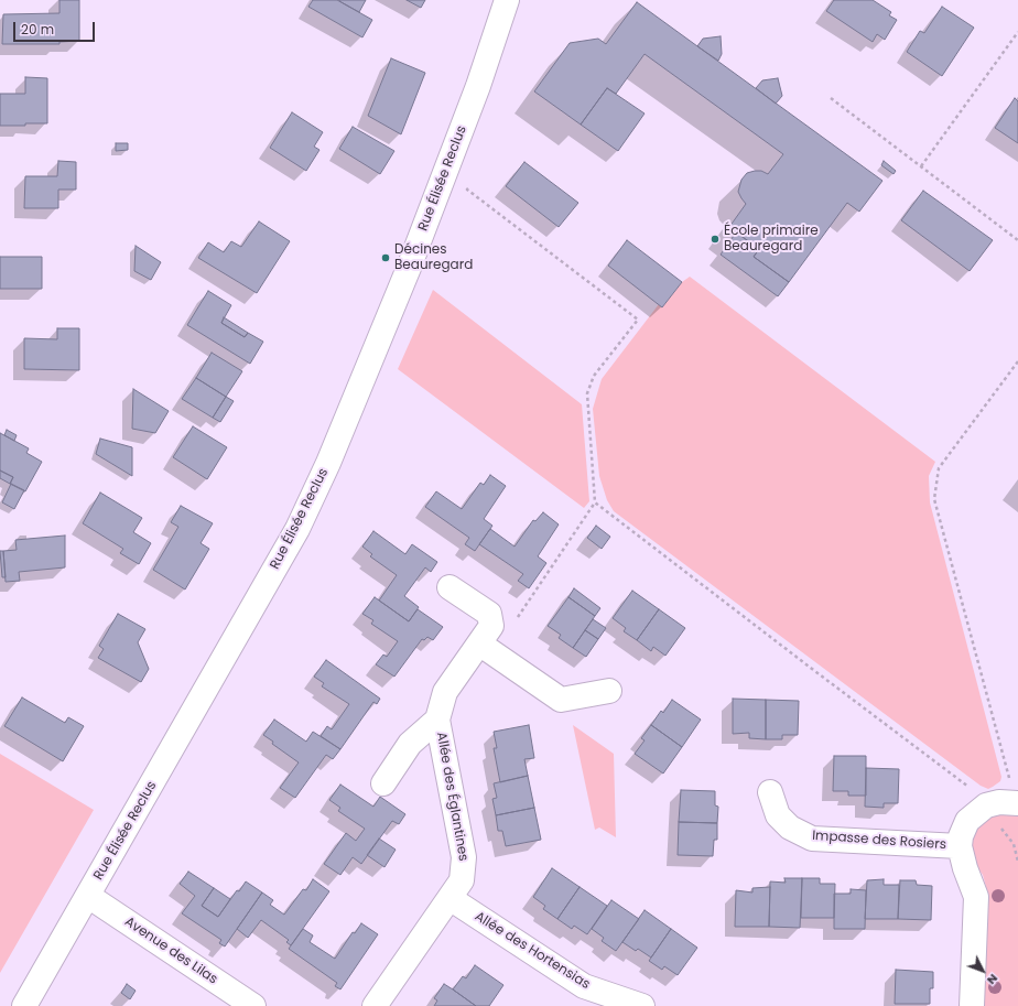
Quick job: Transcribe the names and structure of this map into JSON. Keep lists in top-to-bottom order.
{
  "streets": {
    "street": [
      "Rue Élisée Reclus",
      "Allée des Églantines",
      "Impasse des Rosiers",
      "Avenue des Lilas",
      "Allée des Hortensias"
    ]
  },
  "crossings": [
    ["Rue Élisée Reclus", "Avenue des Lilas"],
    ["Allée des Églantines", "Allée des Hortensias"]
  ],
  "places": ["École primaire Beauregard", "Décines Beauregard"],
  "scale_bar": "20 m",
  "north": "bottom right"
}
